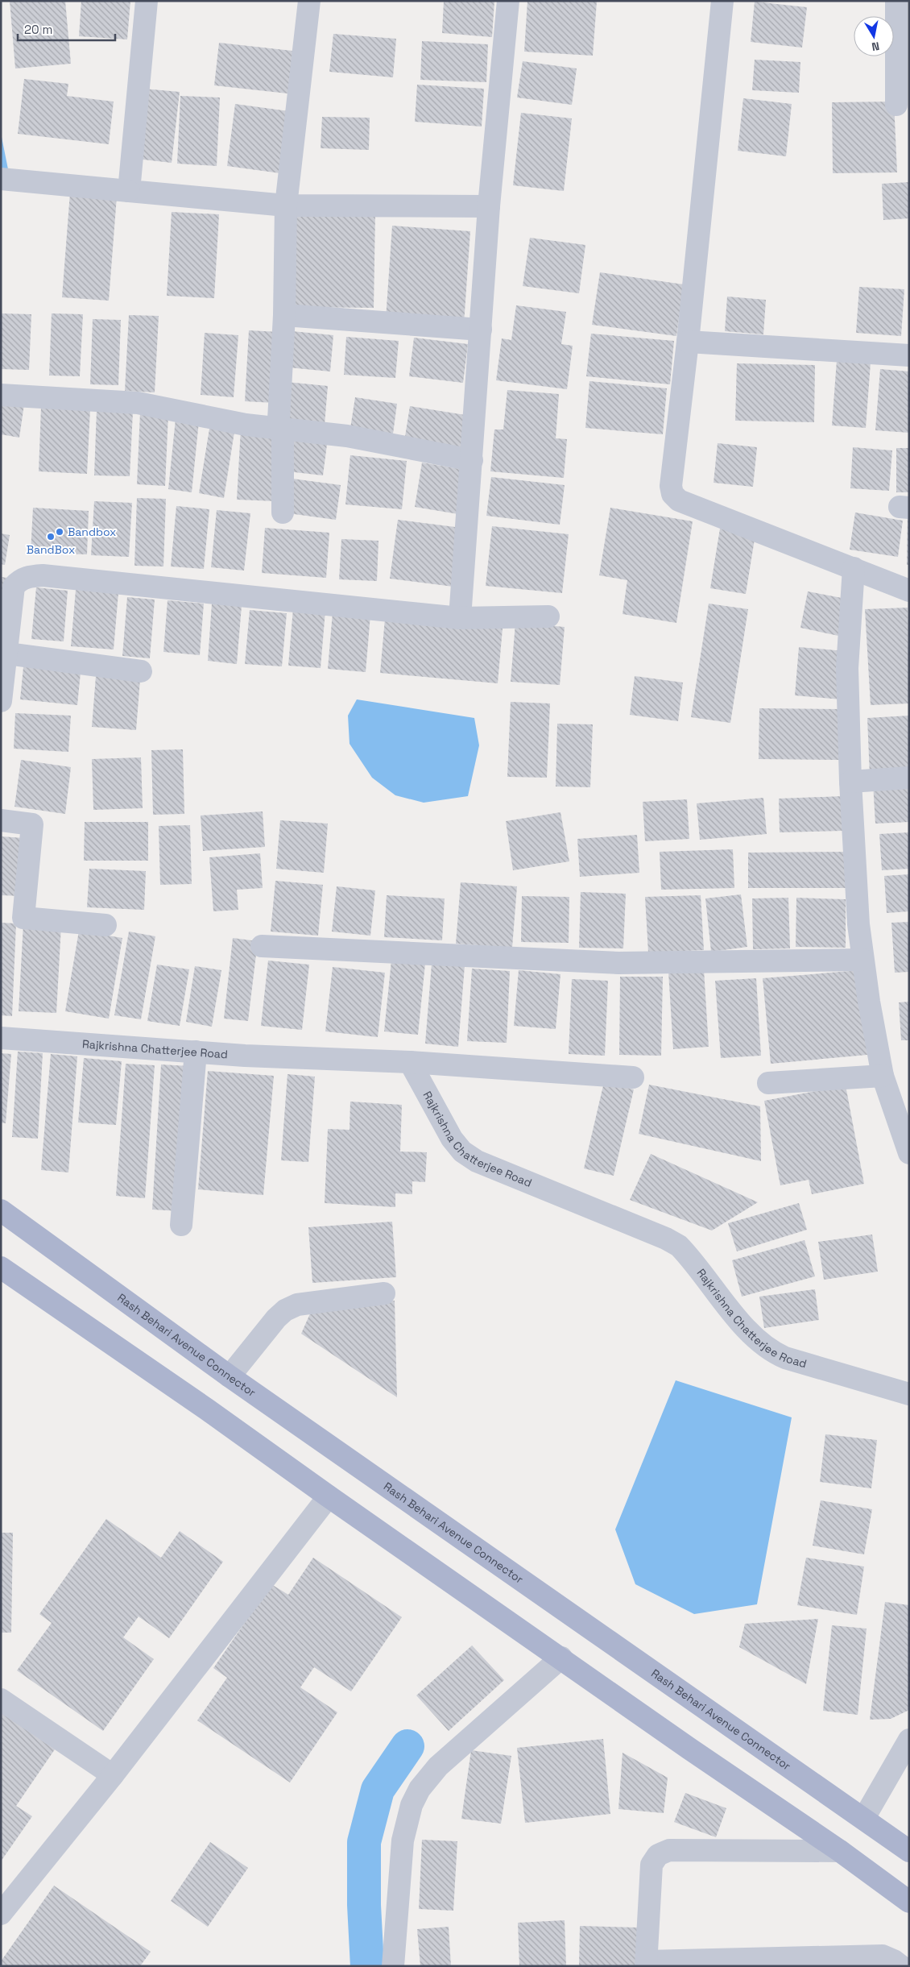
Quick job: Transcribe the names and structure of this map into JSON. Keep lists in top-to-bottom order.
{
  "streets": {
    "main road": ["Rash Behari Avenue Connector"],
    "street": ["Rajkrishna Chatterjee Road"]
  },
  "places": ["Bandbox", "BandBox"],
  "scale_bar": "20 m",
  "north": "bottom"
}
